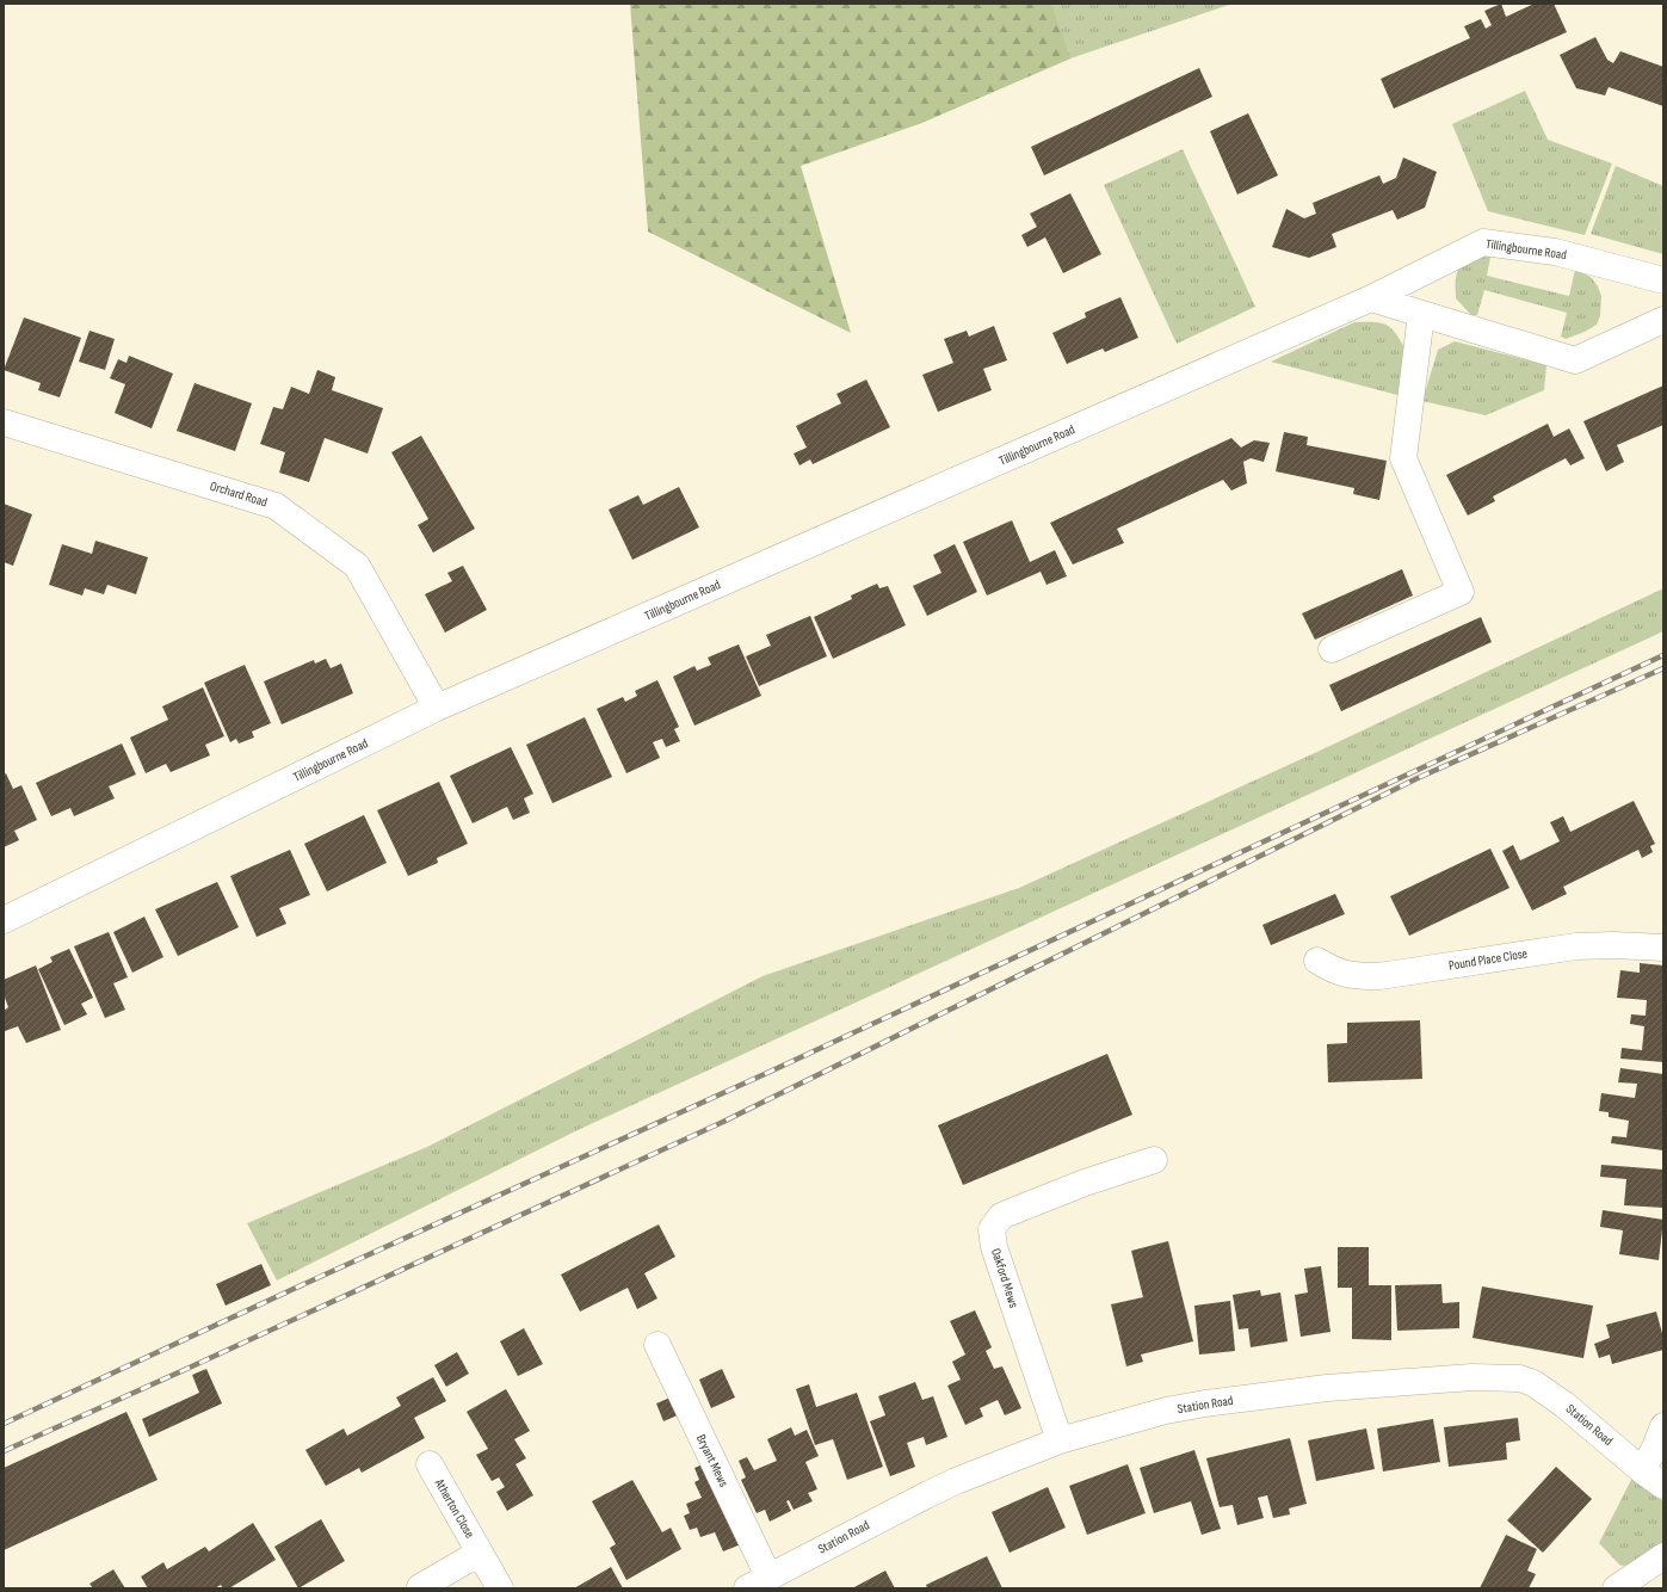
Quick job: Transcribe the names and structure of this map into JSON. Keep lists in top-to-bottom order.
{
  "streets": {
    "street": [
      "Tillingbourne Road",
      "Orchard Road",
      "Pound Place Close",
      "Oakford Mews",
      "Station Road",
      "Bryant Mews",
      "Atherton Close"
    ]
  },
  "crossings": [
    ["Tillingbourne Road", "Orchard Road"],
    ["Oakford Mews", "Station Road"],
    ["Station Road", "Bryant Mews"]
  ]
}
